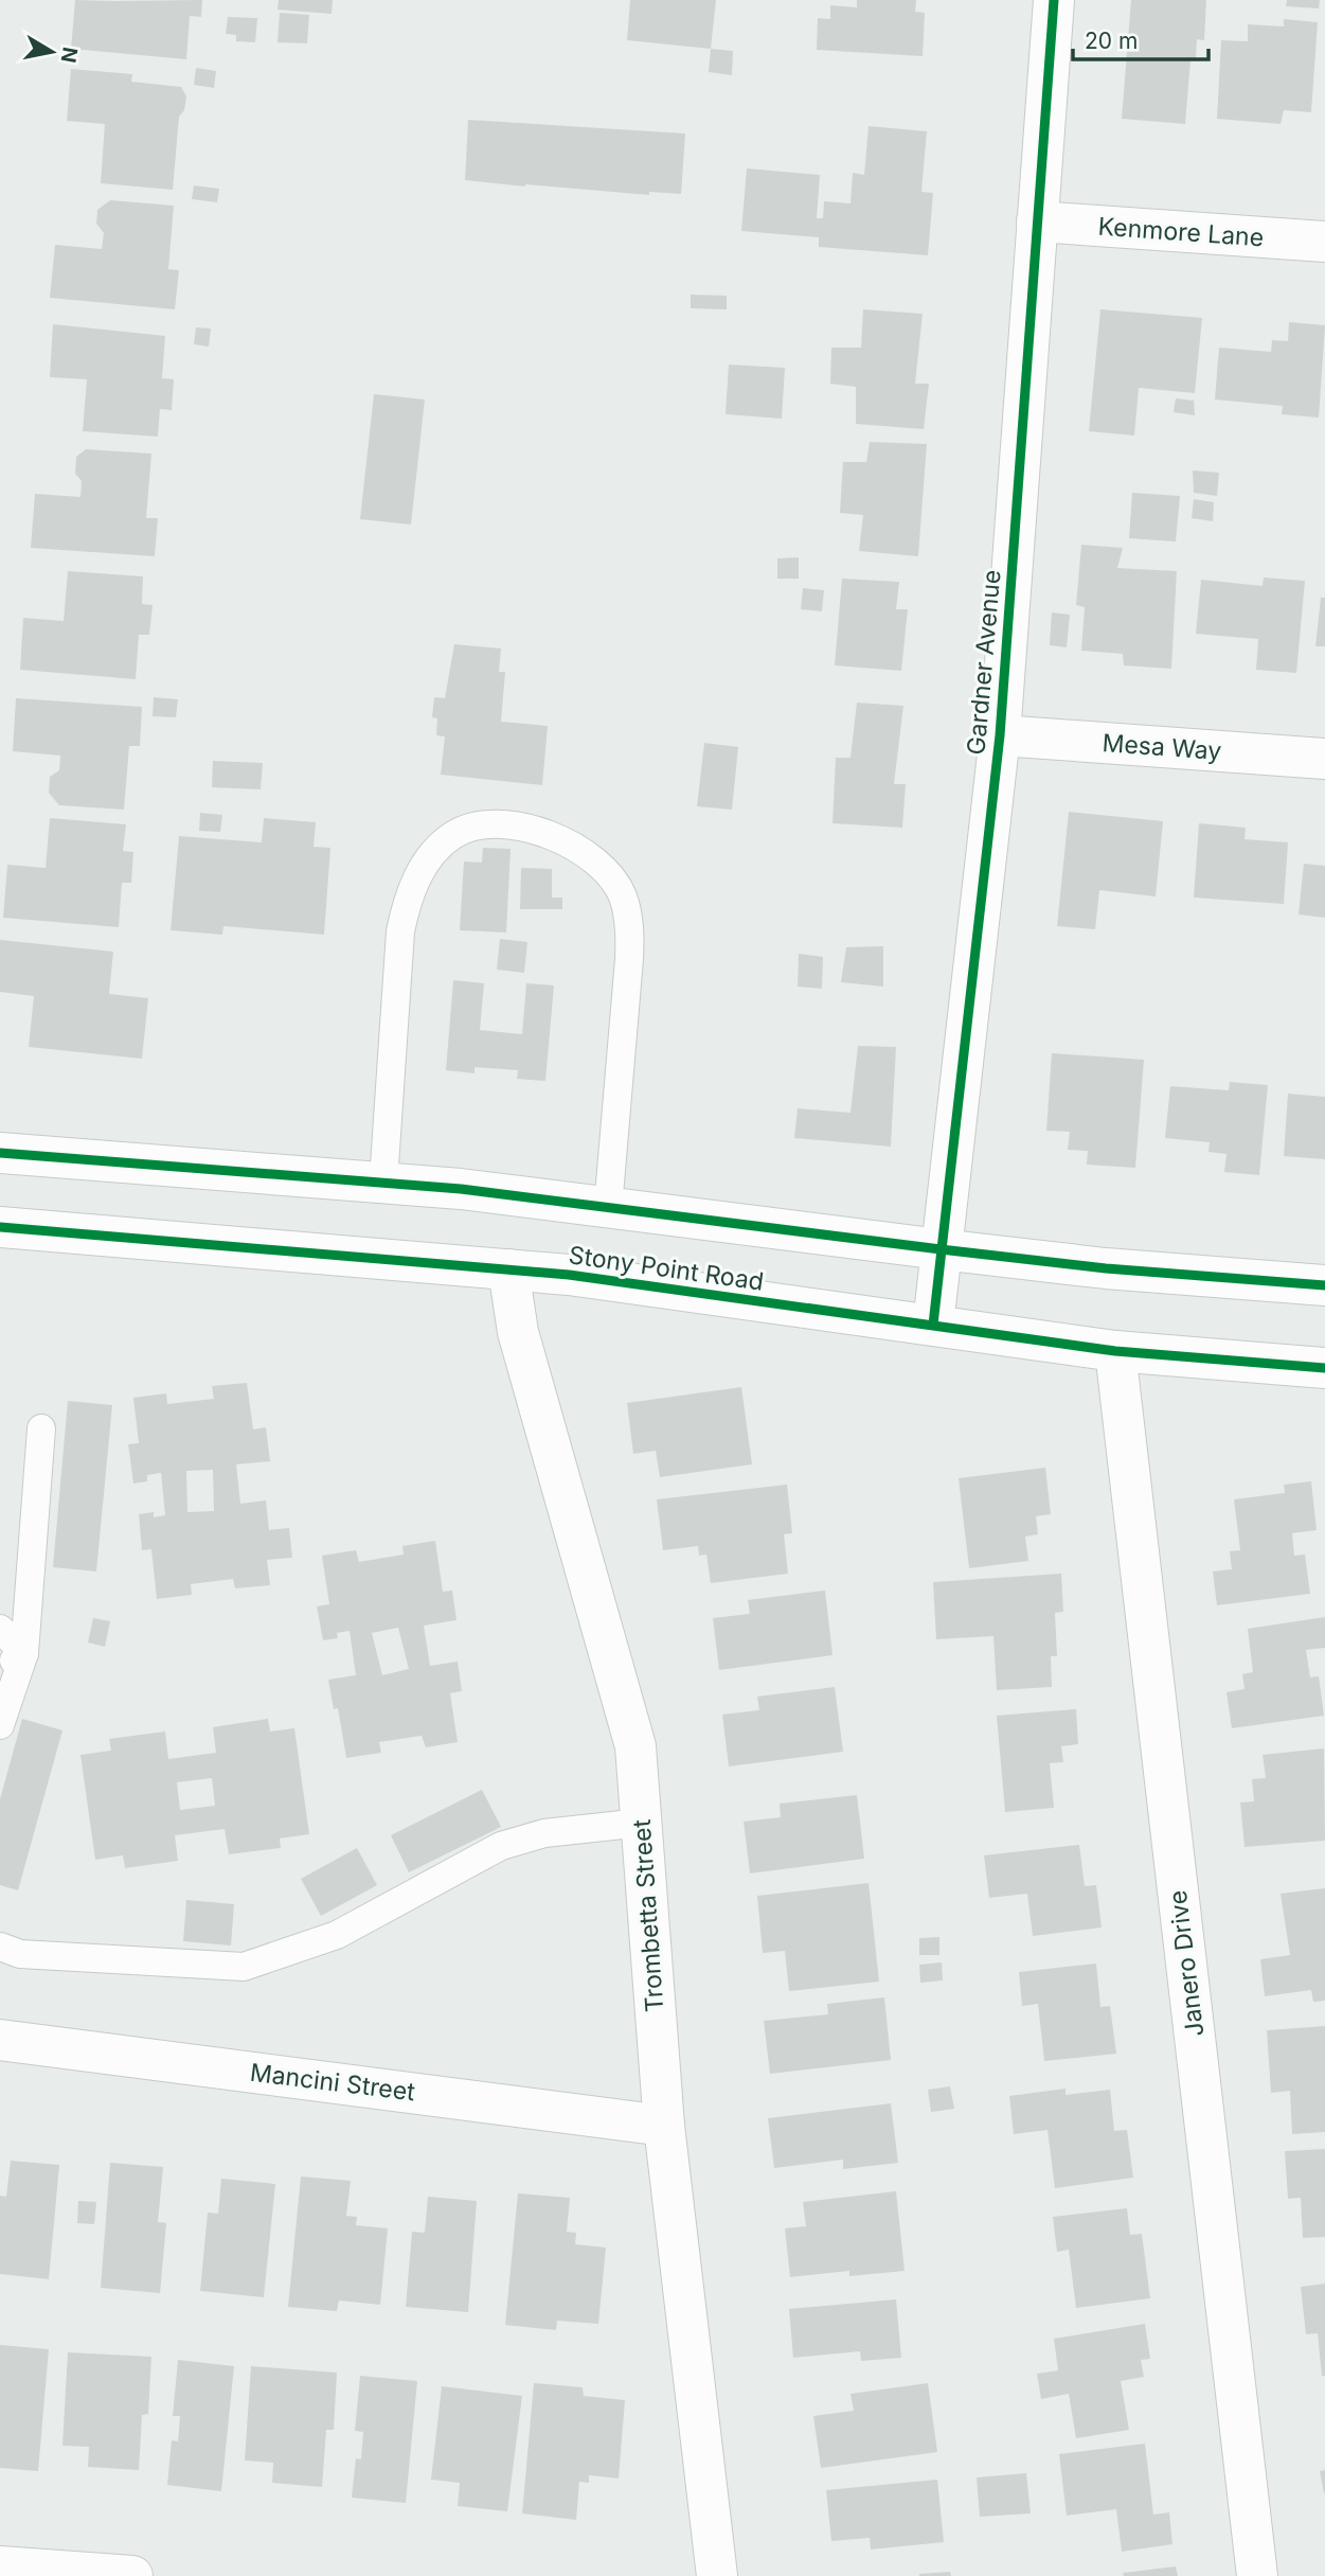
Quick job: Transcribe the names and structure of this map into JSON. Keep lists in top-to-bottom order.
{
  "streets": {
    "street": [
      "Kenmore Lane",
      "Gardner Avenue",
      "Mesa Way",
      "Stony Point Road",
      "Trombetta Street",
      "Janero Drive",
      "Mancini Street"
    ]
  },
  "crossings": [
    ["Kenmore Lane", "Gardner Avenue"],
    ["Gardner Avenue", "Mesa Way"],
    ["Gardner Avenue", "Stony Point Road"],
    ["Stony Point Road", "Trombetta Street"],
    ["Stony Point Road", "Janero Drive"],
    ["Trombetta Street", "Mancini Street"]
  ],
  "scale_bar": "20 m",
  "north": "right"
}
